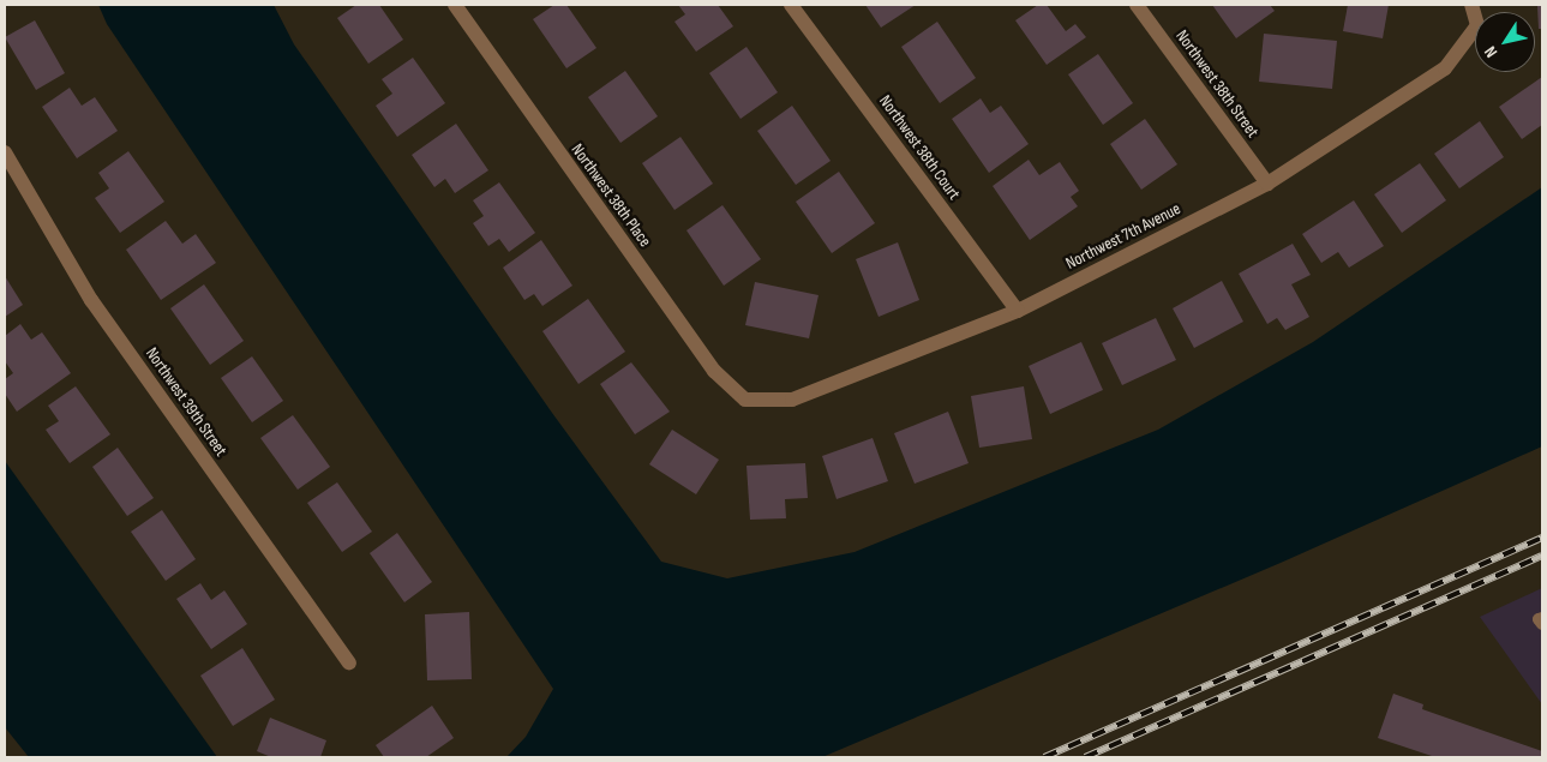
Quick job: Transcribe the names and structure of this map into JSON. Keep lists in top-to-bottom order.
{
  "streets": {
    "street": [
      "Northwest 38th Street",
      "Northwest 38th Court",
      "Northwest 38th Place",
      "Northwest 7th Avenue",
      "Northwest 39th Street"
    ]
  },
  "crossings": [
    ["Northwest 38th Street", "Northwest 7th Avenue"],
    ["Northwest 38th Court", "Northwest 7th Avenue"],
    ["Northwest 38th Place", "Northwest 7th Avenue"]
  ],
  "north": "bottom left"
}
